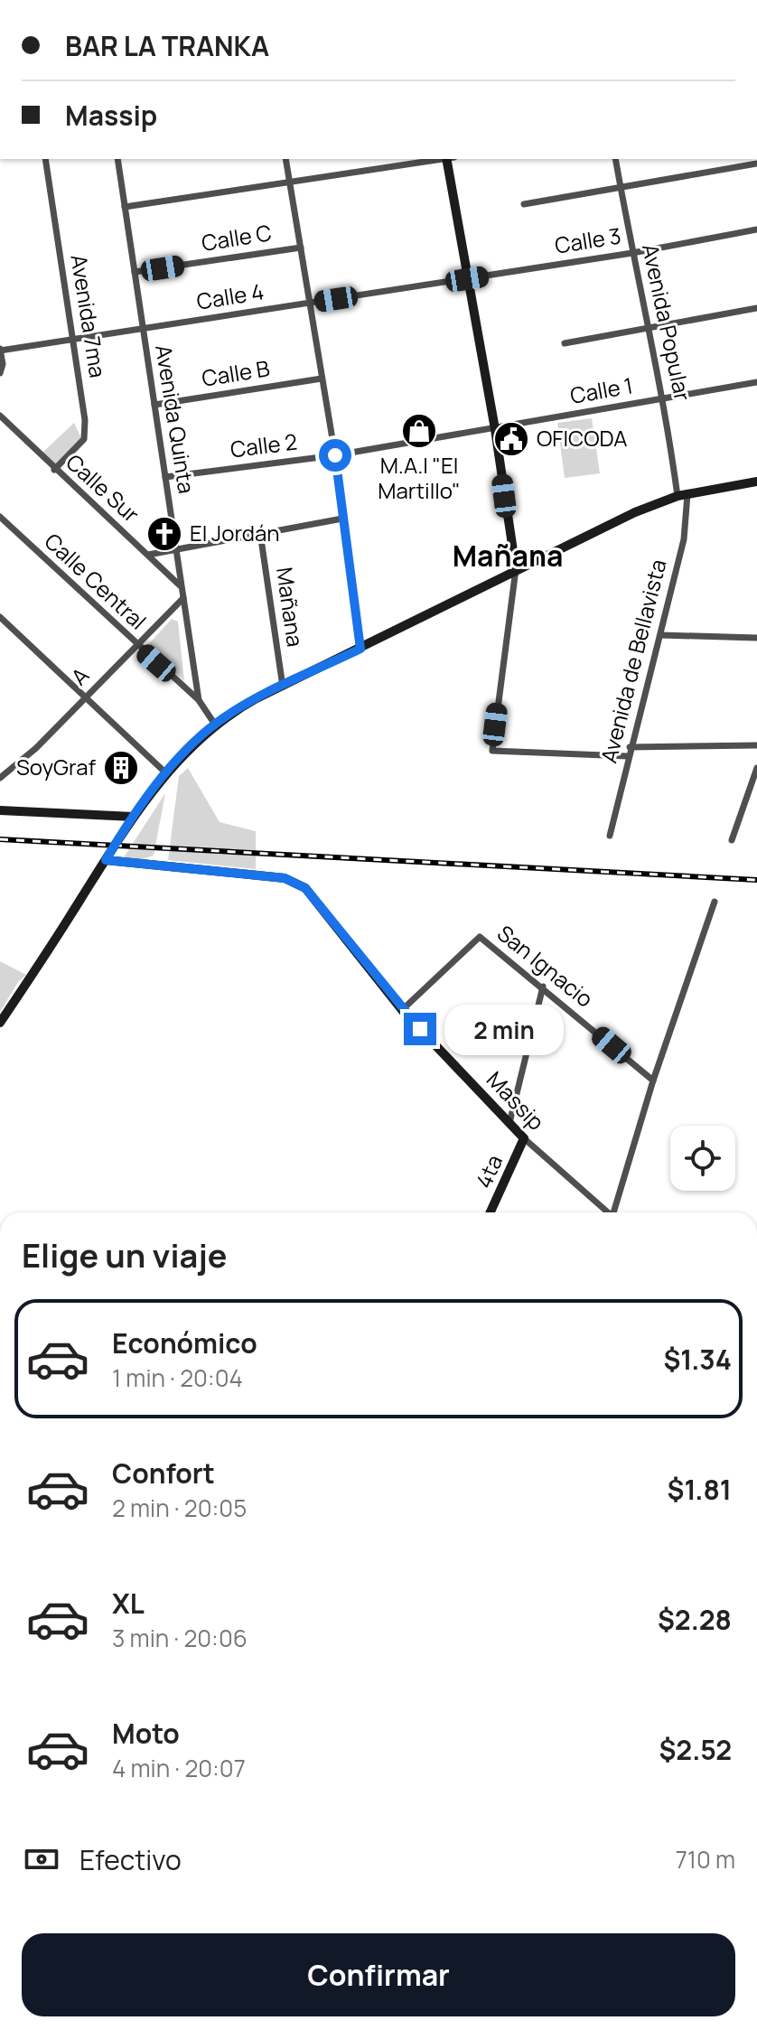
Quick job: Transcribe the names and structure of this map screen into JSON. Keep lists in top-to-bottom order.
{
  "streets": {
    "main road": ["Massip", "4ta"],
    "street": [
      "Calle C",
      "Calle 3",
      "Calle 4",
      "Avenida 7ma",
      "Avenida Popular",
      "Calle B",
      "Calle 1",
      "Avenida Quinta",
      "Calle 2",
      "Calle Sur",
      "Calle Central",
      "Mañana",
      "Avenida de Bellavista",
      "A",
      "San Ignacio"
    ]
  },
  "crossings": [
    ["Calle C", "Avenida Quinta"],
    ["Calle 3", "Calle 4"],
    ["Calle 3", "Avenida Popular"],
    ["Calle 4", "Avenida 7ma"],
    ["Calle 4", "Avenida Quinta"],
    ["Avenida 7ma", "Calle Sur"],
    ["Avenida Popular", "Calle 1"],
    ["Avenida Popular", "Avenida de Bellavista"],
    ["Calle B", "Avenida Quinta"],
    ["Calle 1", "Calle 2"],
    ["Avenida Quinta", "Calle 2"],
    ["Avenida Quinta", "Calle Sur"],
    ["Avenida Quinta", "Calle Central"],
    ["Avenida Quinta", "A"],
    ["Calle Central", "A"],
    ["San Ignacio", "Massip"],
    ["Massip", "4ta"]
  ],
  "districts": ["Mañana"],
  "places": {
    "shop": ["M.A.I \"El Martillo\""],
    "public building": ["OFICODA"],
    "church": ["El Jordán"],
    "building": ["SoyGraf"]
  },
  "page": {
    "banner": ["BAR LA TRANKA", "Massip"],
    "bubble": "2 min",
    "heading": "Elige un viaje",
    "list": [
      {
        "name": "Económico",
        "note": "1 min · 20:04",
        "value": "$1.34"
      },
      {
        "name": "Confort",
        "note": "2 min · 20:05",
        "value": "$1.81"
      },
      {
        "name": "XL",
        "note": "3 min · 20:06",
        "value": "$2.28"
      },
      {
        "name": "Moto",
        "note": "4 min · 20:07",
        "value": "$2.52"
      }
    ],
    "pay": ["Efectivo", "710 m"],
    "buttons": "Confirmar"
  }
}
